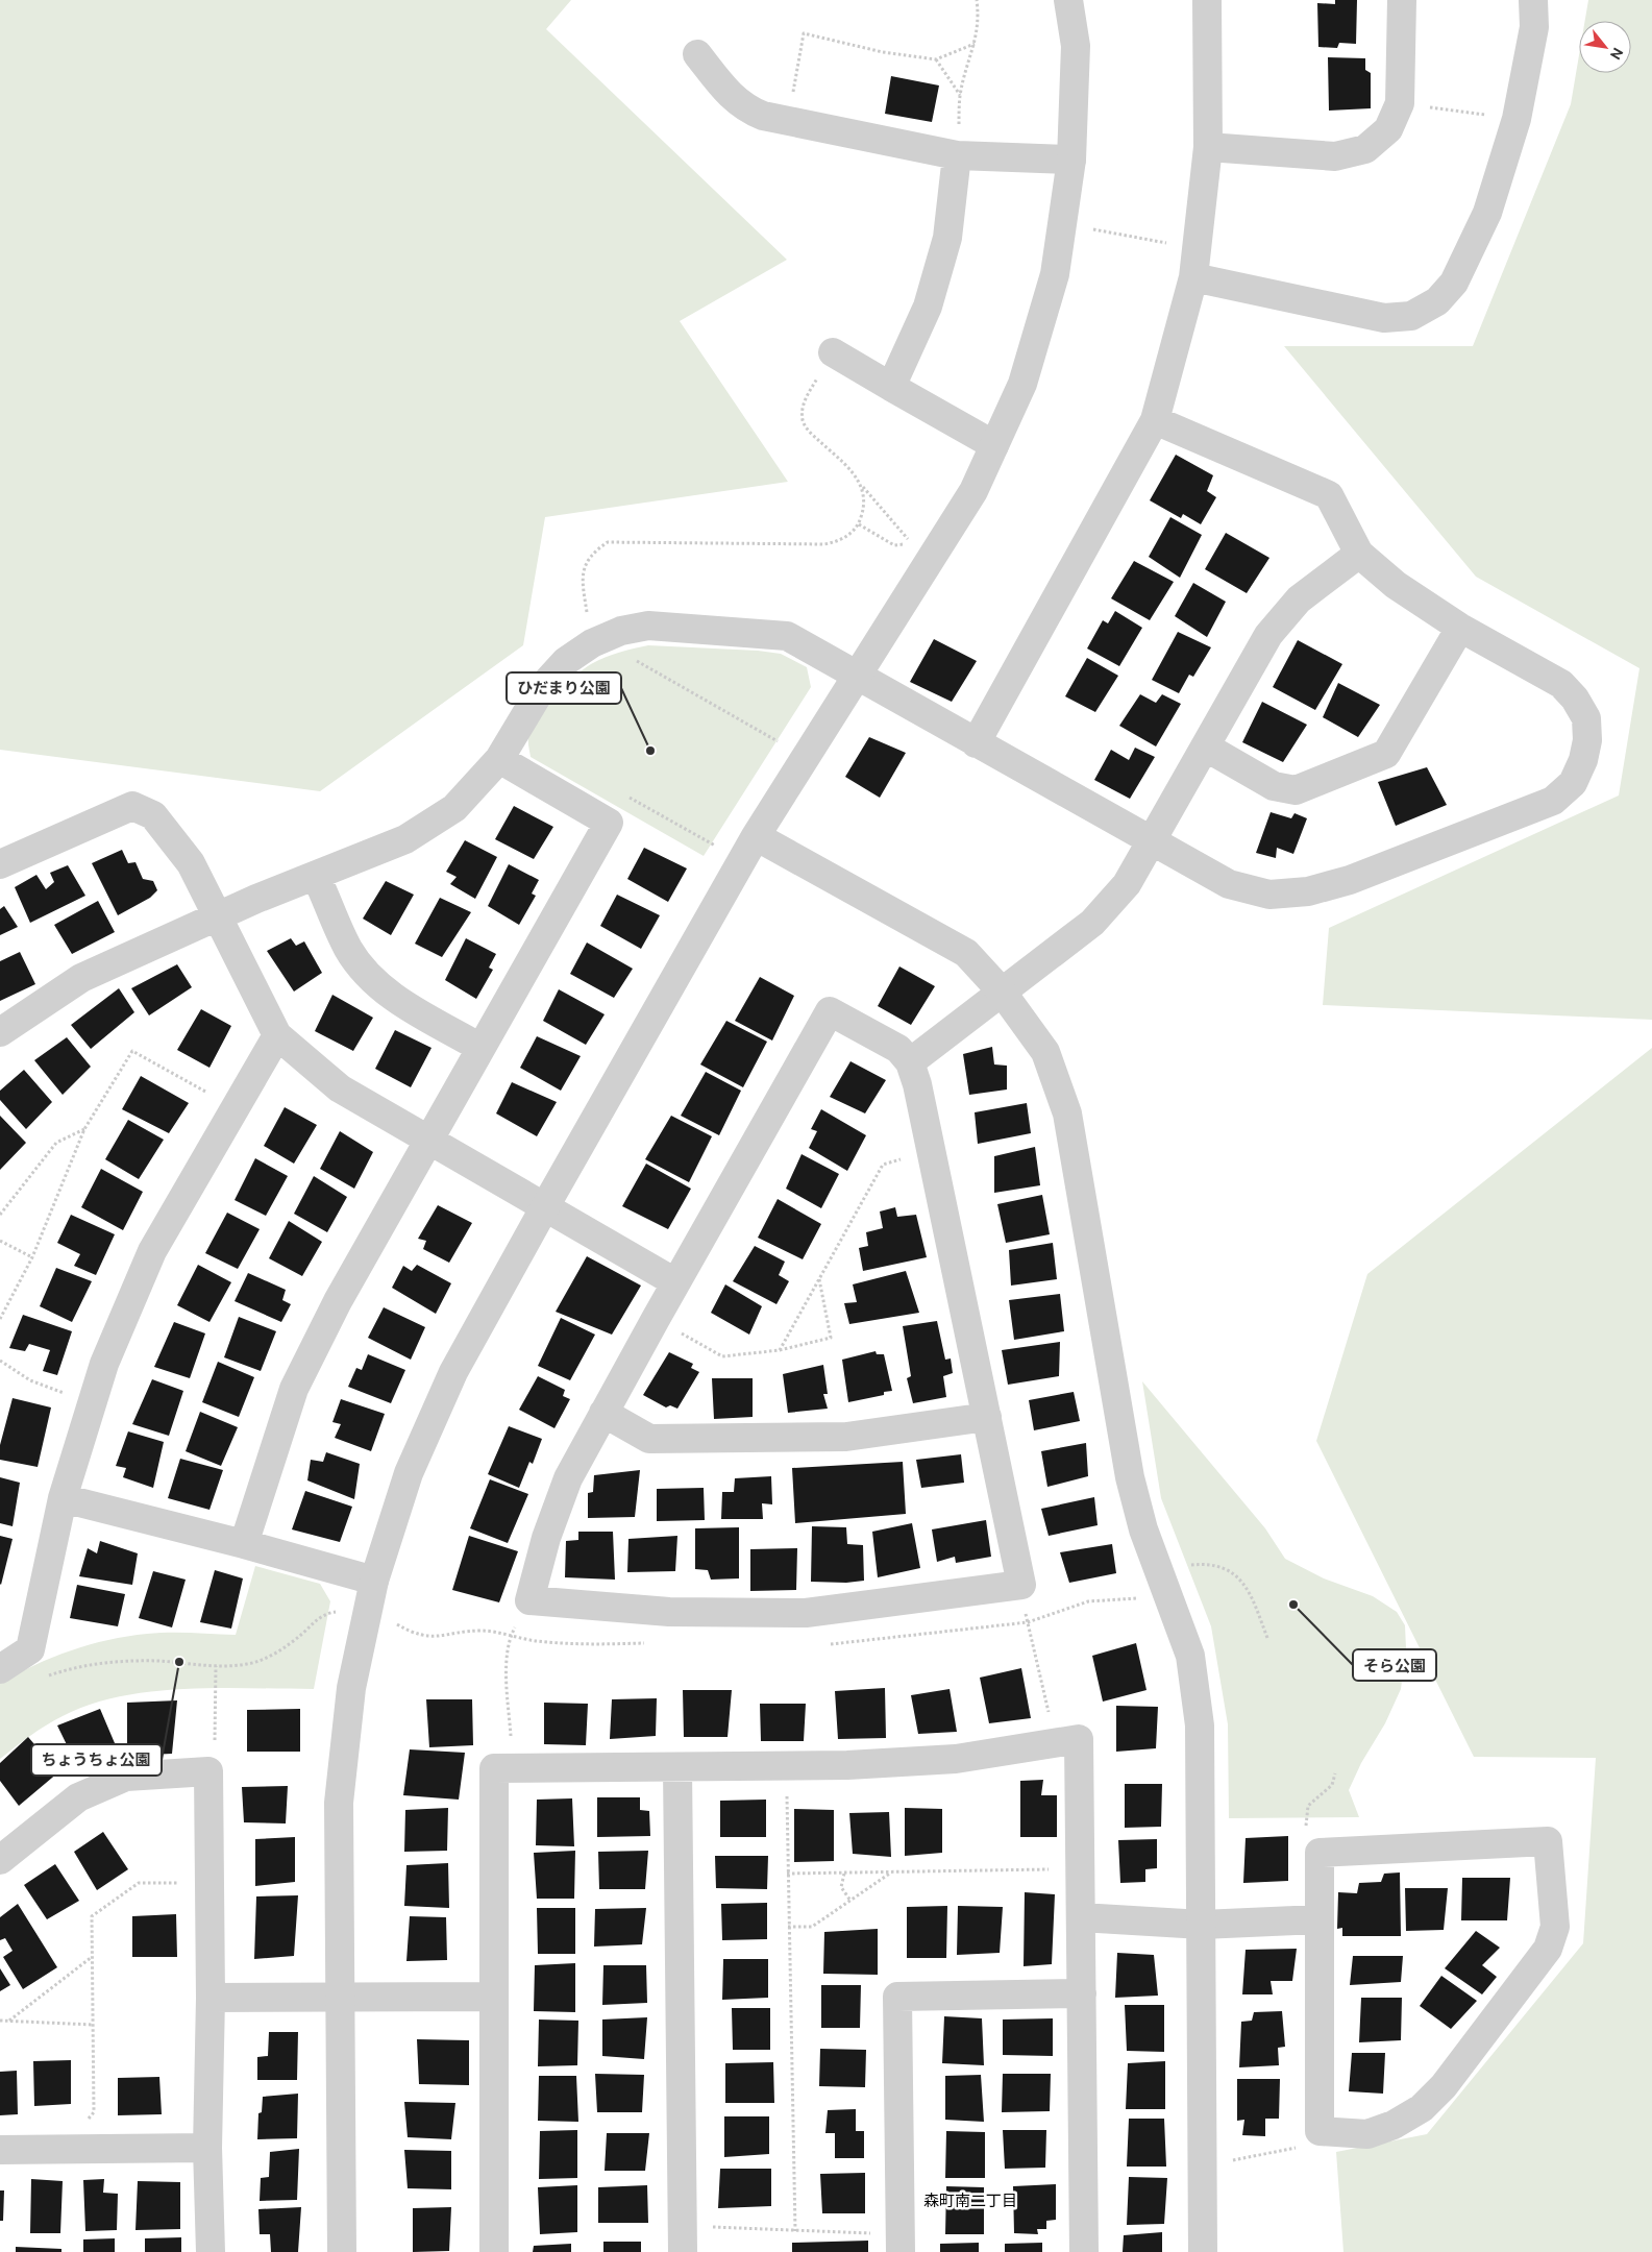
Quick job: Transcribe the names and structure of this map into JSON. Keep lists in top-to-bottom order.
{
  "districts": ["森町南二丁目"],
  "places": ["ひだまり公園", "そら公園", "ちょうちょ公園"],
  "north": "bottom right"
}
